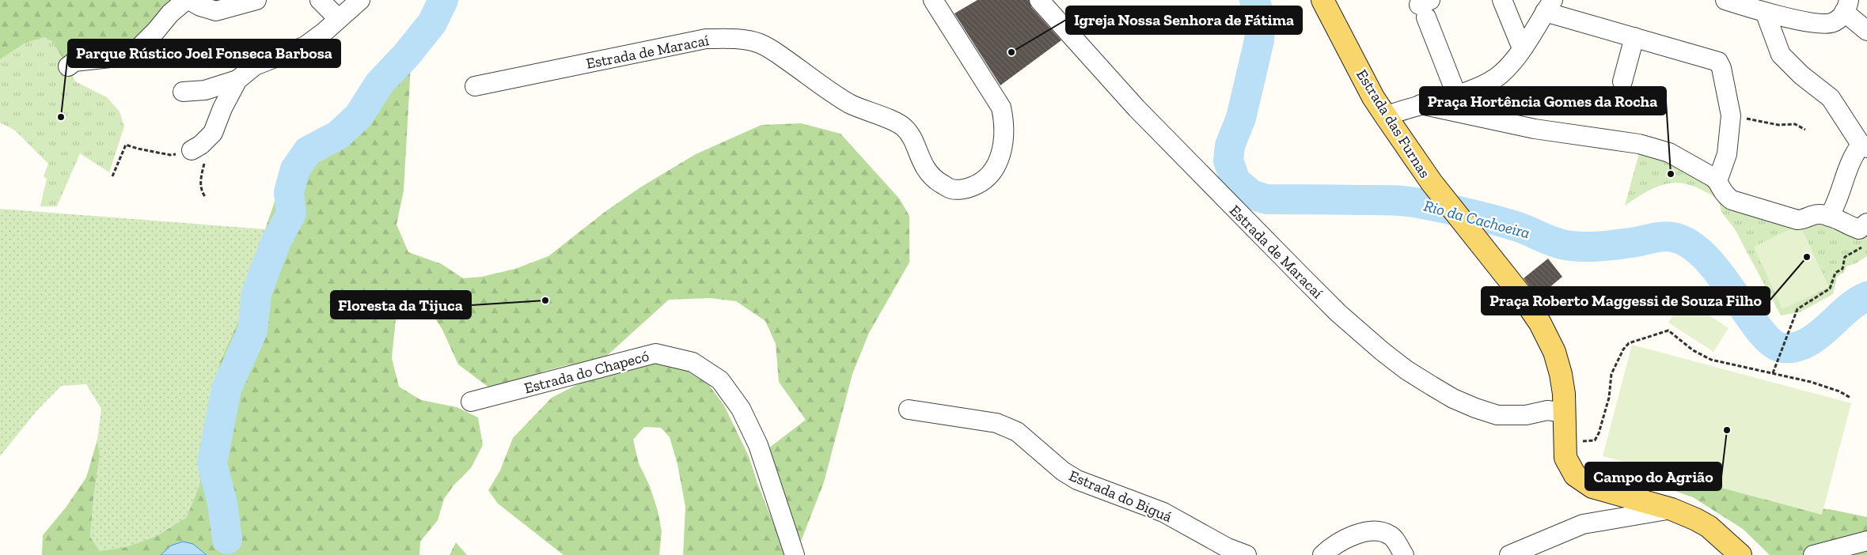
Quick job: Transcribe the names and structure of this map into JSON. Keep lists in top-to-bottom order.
{
  "streets": {
    "main road": ["Estrada das Furnas"],
    "street": ["Estrada de Maracaí", "Estrada do Chapecó", "Estrada do Biguá"]
  },
  "crossings": [
    ["Estrada de Maracaí", "Estrada das Furnas"]
  ],
  "water": ["Rio da Cachoeira"],
  "places": [
    "Igreja Nossa Senhora de Fátima",
    "Parque Rústico Joel Fonseca Barbosa",
    "Praça Hortência Gomes da Rocha",
    "Praça Roberto Maggessi de Souza Filho",
    "Floresta da Tijuca",
    "Campo do Agrião"
  ]
}
